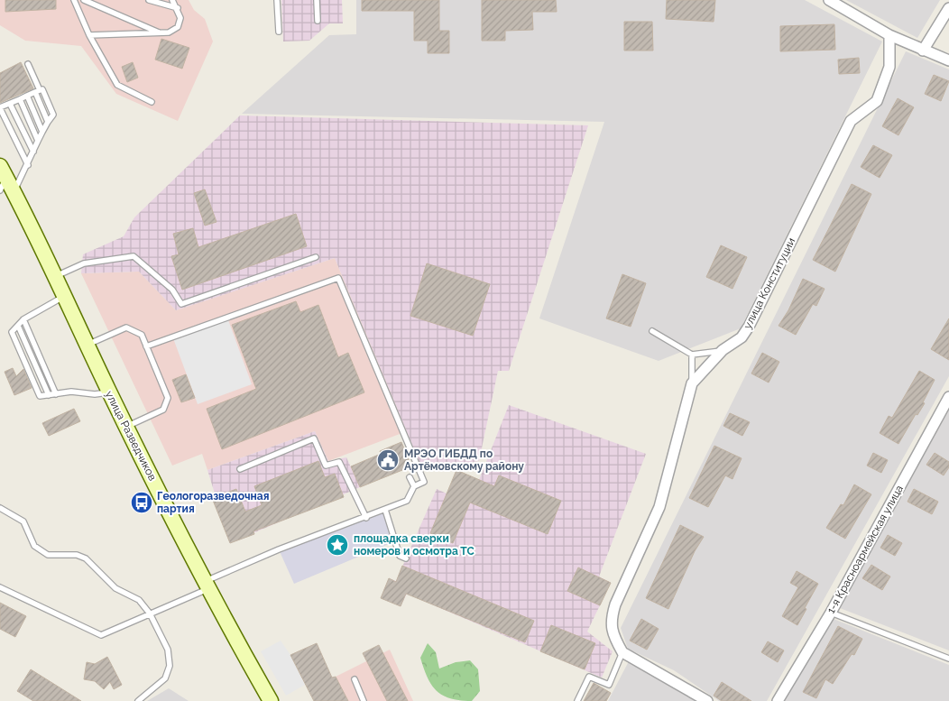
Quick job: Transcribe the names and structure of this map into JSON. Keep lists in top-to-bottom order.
{
  "streets": {
    "main road": ["улица Разведчиков"],
    "street": ["улица Конституции", "1-я Красноармейская улица"]
  },
  "places": {
    "public building": ["МРЭО ГИБДД по Артёмовскому району"],
    "bus stop": ["Геологоразведочная партия"],
    "place": ["площадка сверки номеров и осмотра ТС"]
  }
}
